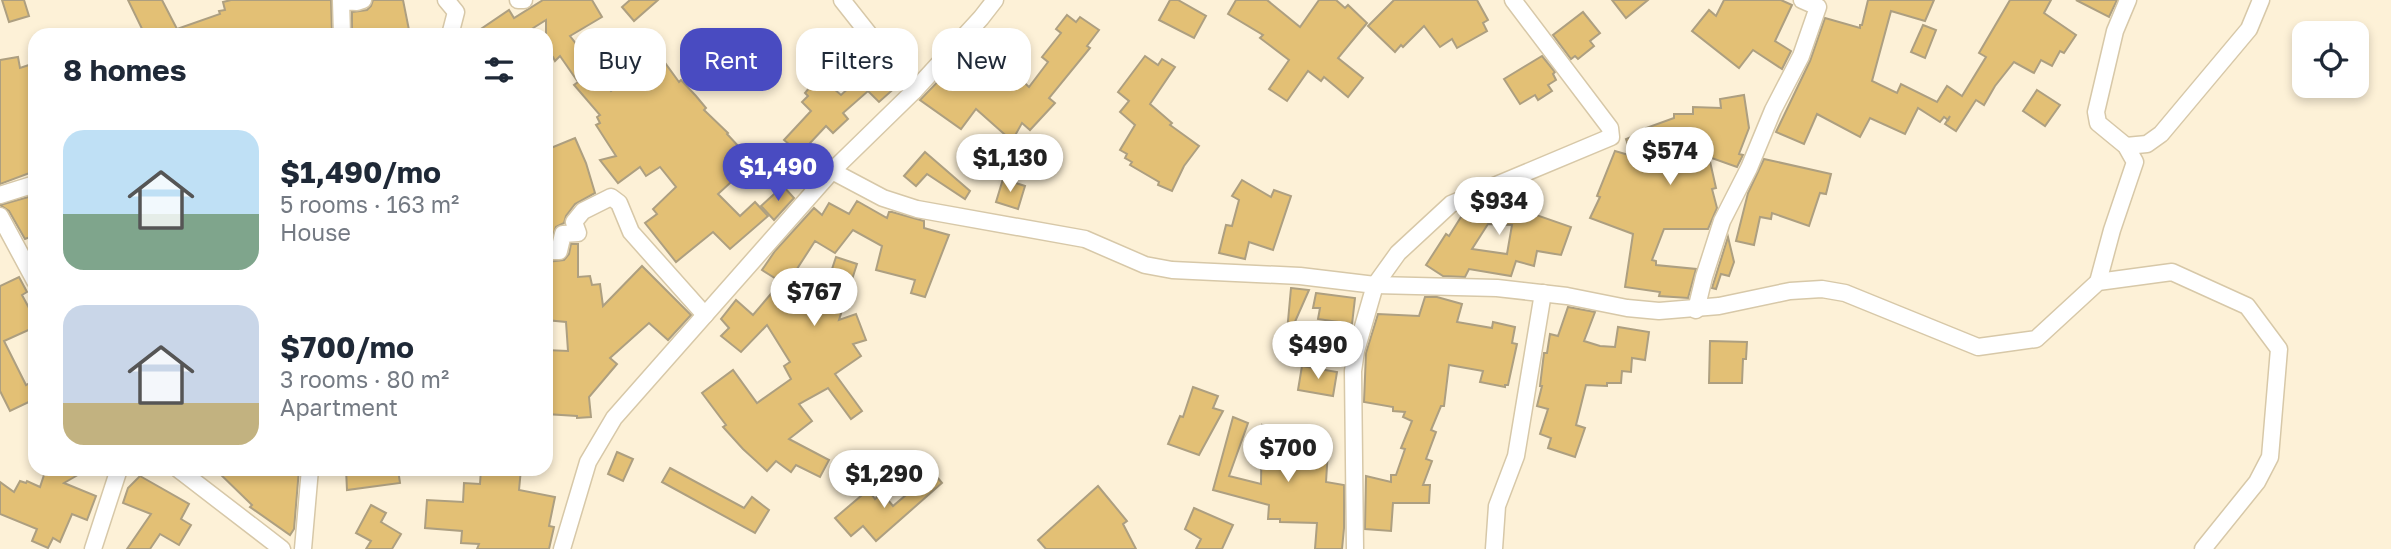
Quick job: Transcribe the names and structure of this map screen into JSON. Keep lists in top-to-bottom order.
{
  "page": {
    "chip": [
      "Buy",
      "Rent",
      "Filters",
      "New"
    ],
    "heading": "8 homes",
    "list": [
      {
        "name": "$1,490/mo",
        "note": "5 rooms · 163 m² · House"
      },
      {
        "name": "$700/mo",
        "note": "3 rooms · 80 m² · Apartment"
      }
    ],
    "price": [
      "$574",
      "$1,130",
      "$1,490",
      "$934",
      "$767",
      "$490",
      "$700",
      "$1,290"
    ]
  }
}
